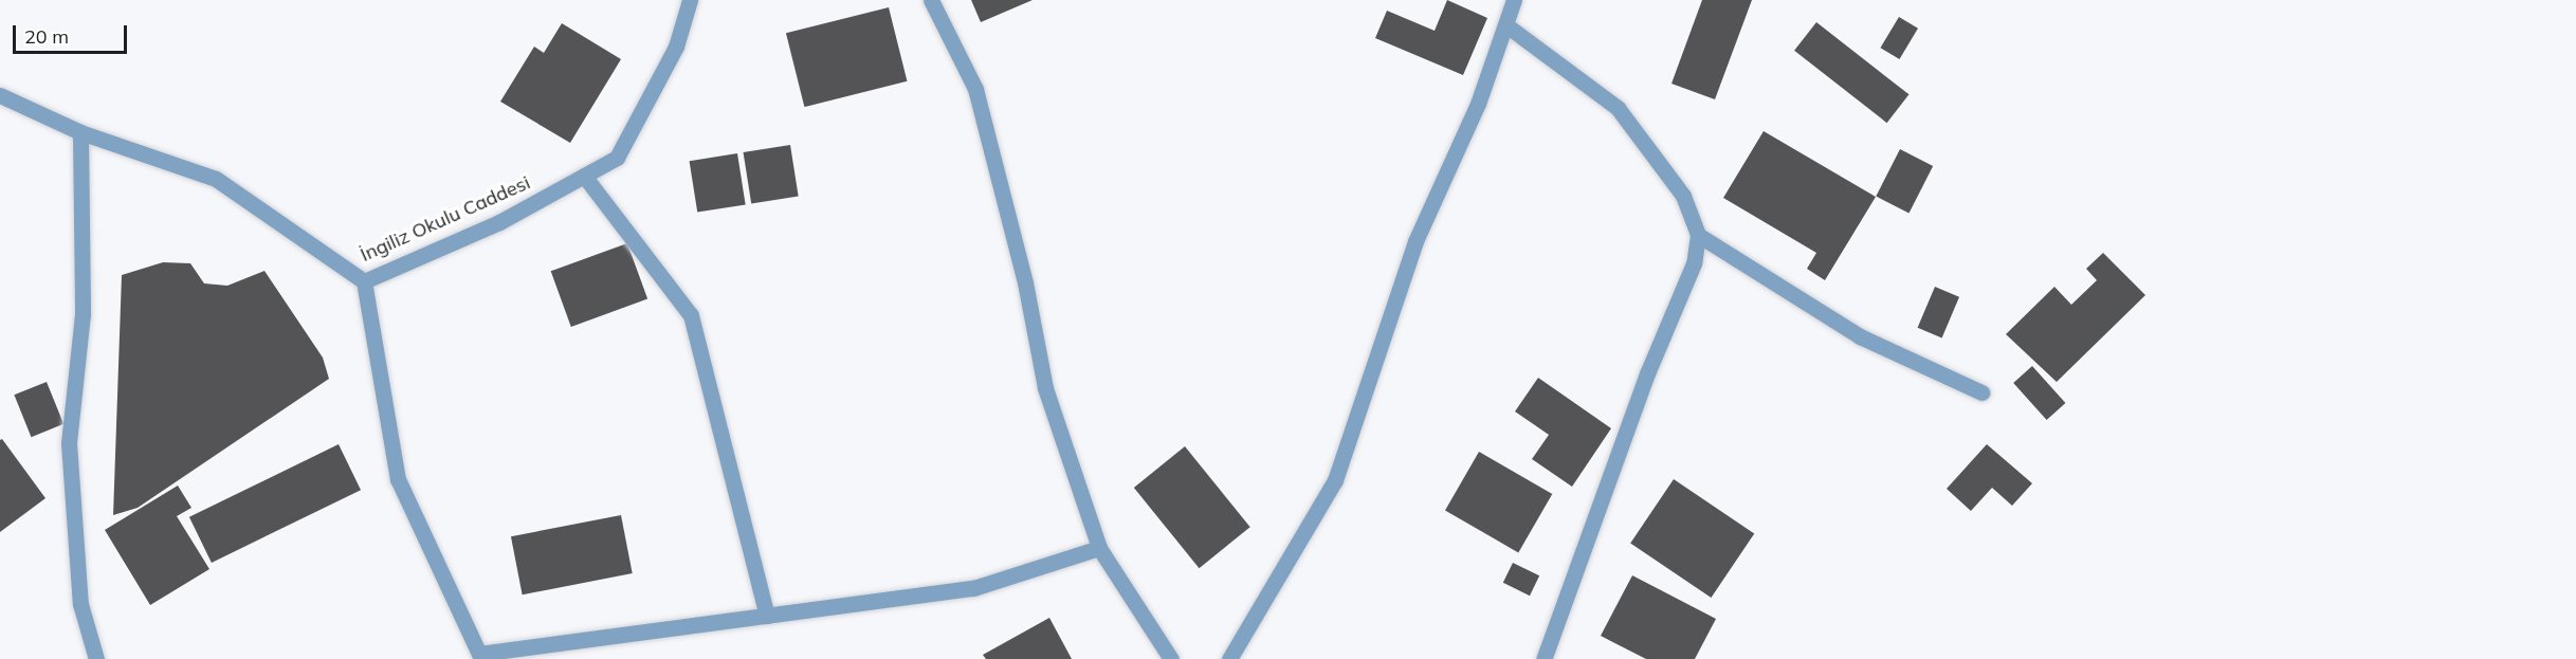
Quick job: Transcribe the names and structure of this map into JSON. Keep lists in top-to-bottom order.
{
  "streets": {
    "street": ["İngiliz Okulu Caddesi"]
  },
  "scale_bar": "20 m"
}
